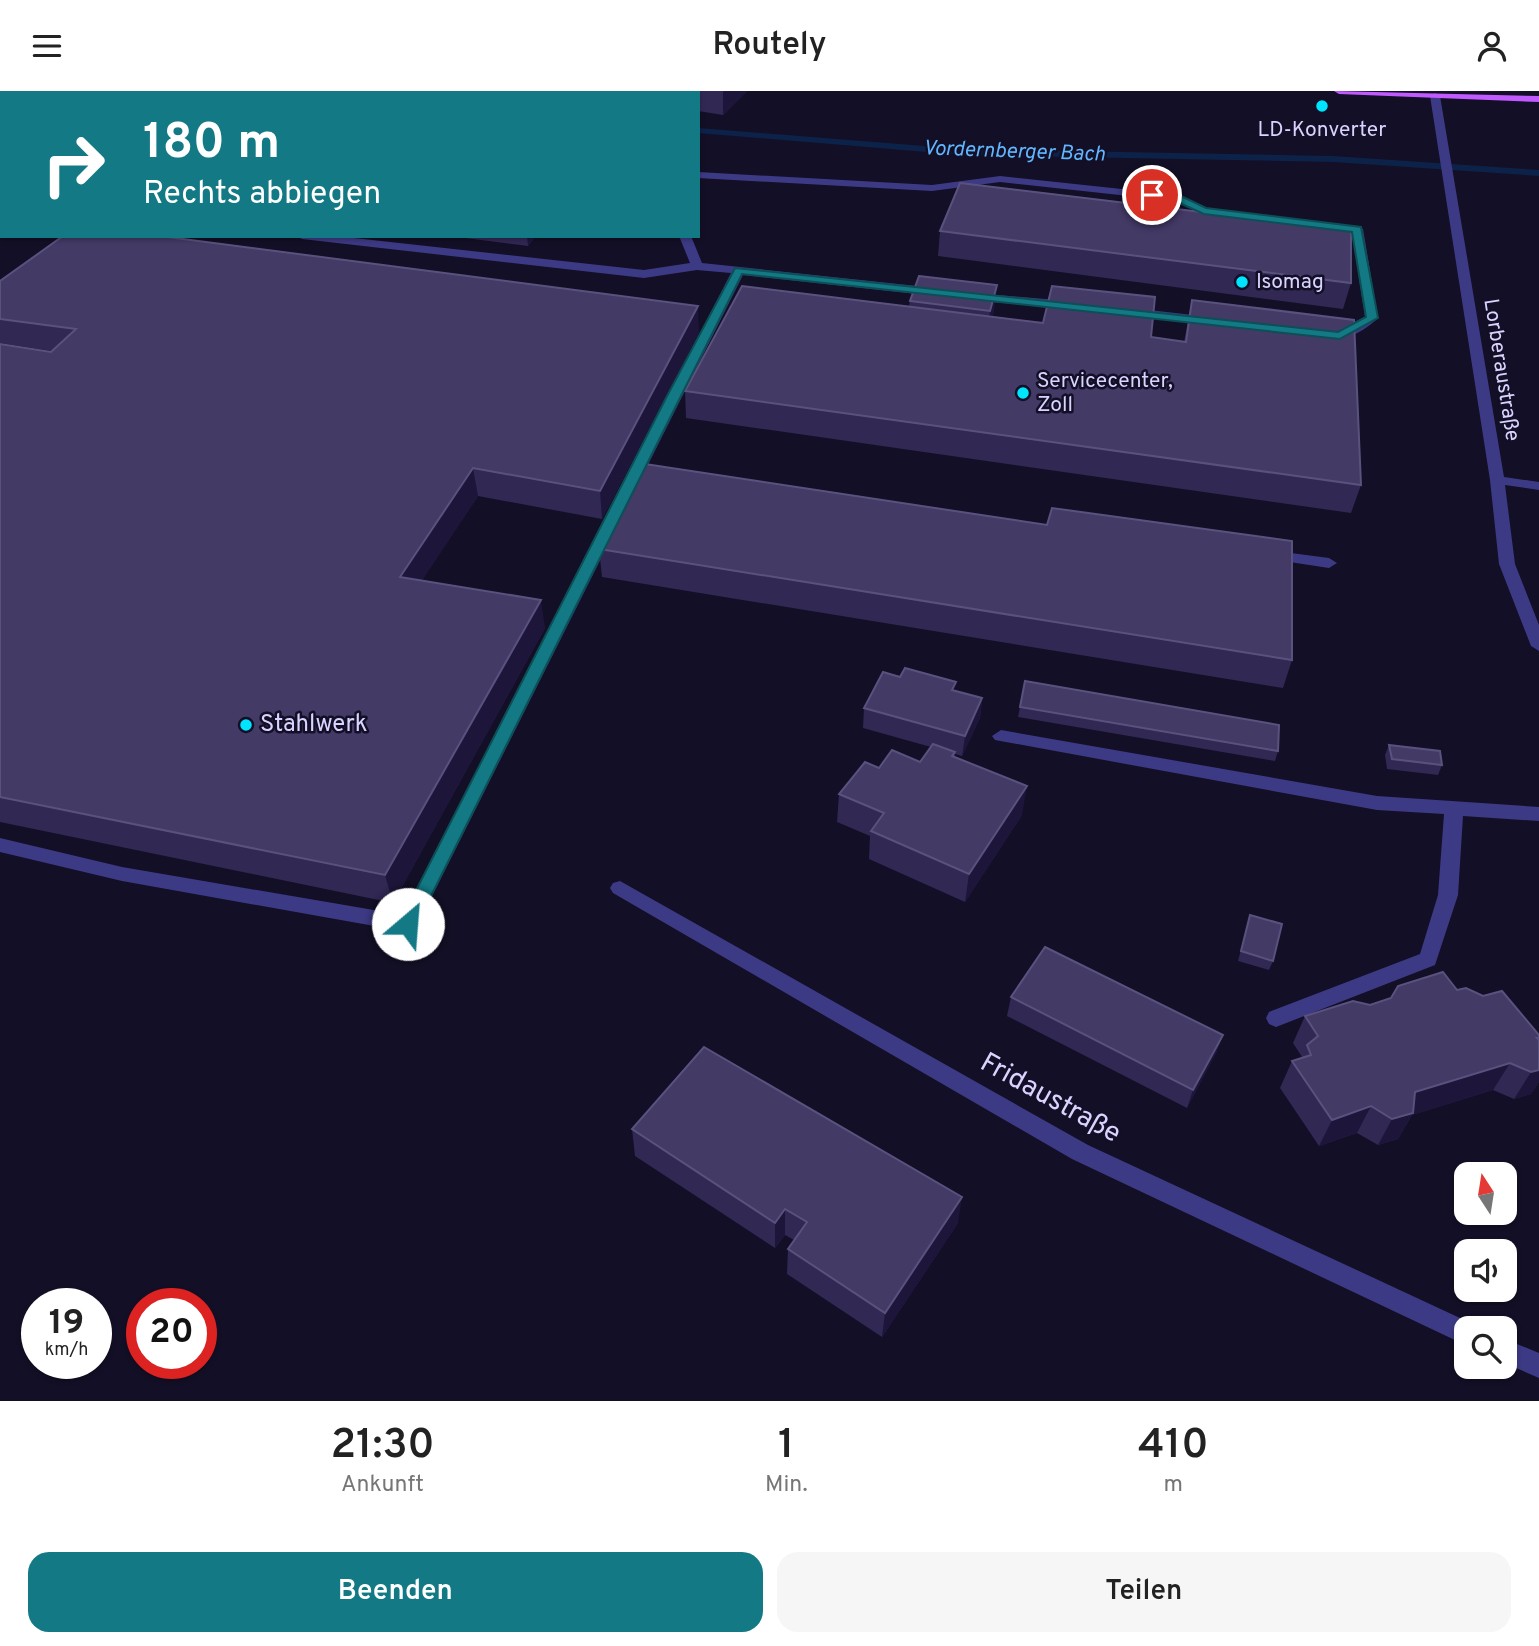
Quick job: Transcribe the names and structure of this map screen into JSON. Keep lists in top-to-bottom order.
{
  "streets": {
    "street": ["Lorberaustraße", "Fridaustraße"]
  },
  "water": ["Vordernberger Bach"],
  "places": [
    "LD-Konverter",
    "Isomag",
    "Servicecenter, Zoll",
    "Stahlwerk"
  ],
  "north": "top",
  "page": {
    "header": "Routely",
    "turn": ["180 m", "Rechts abbiegen"],
    "speed": "19 km/h",
    "limit": "20",
    "eta": [
      "21:30",
      "Ankunft",
      "1",
      "Min.",
      "410",
      "m"
    ],
    "buttons": ["Beenden", "Teilen"]
  }
}
